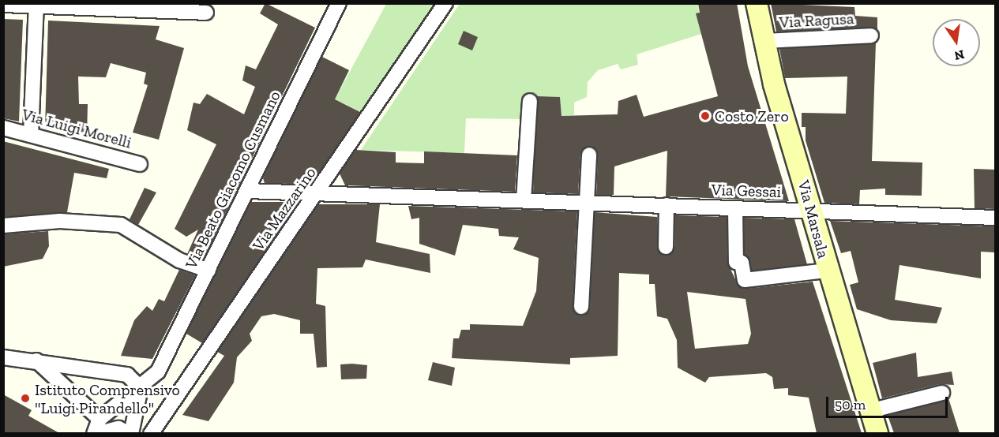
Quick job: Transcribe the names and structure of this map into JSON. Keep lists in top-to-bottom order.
{
  "streets": {
    "main road": ["Via Marsala"],
    "street": [
      "Via Ragusa",
      "Via Luigi Morelli",
      "Via Beato Giacomo Cusmano",
      "Via Gessai",
      "Via Mazzarino"
    ]
  },
  "crossings": [
    ["Via Ragusa", "Via Marsala"],
    ["Via Beato Giacomo Cusmano", "Via Gessai"],
    ["Via Gessai", "Via Mazzarino"],
    ["Via Gessai", "Via Marsala"]
  ],
  "places": ["Costo Zero", "Istituto Comprensivo \"Luigi Pirandello\""],
  "scale_bar": "50 m",
  "north": "bottom"
}
